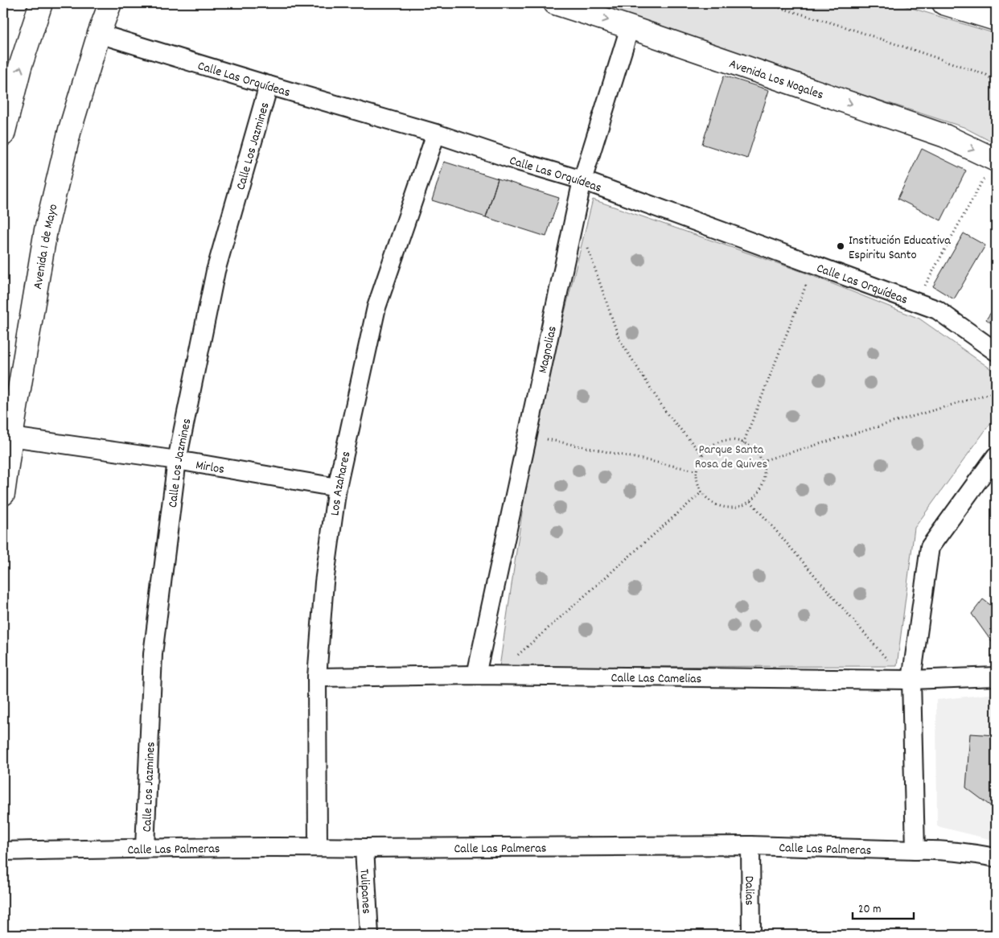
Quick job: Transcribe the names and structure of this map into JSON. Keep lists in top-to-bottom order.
{
  "streets": {
    "main road": ["Avenida Los Nogales", "Avenida 1 de Mayo"],
    "street": [
      "Calle Las Orquídeas",
      "Calle Los Jazmines",
      "Magnolias",
      "Mirlos",
      "Los Azahares",
      "Calle Las Camelias",
      "Calle Las Palmeras",
      "Dalias",
      "Tulipanes"
    ]
  },
  "crossings": [
    ["Calle Las Orquídeas", "Calle Los Jazmines"],
    ["Calle Las Orquídeas", "Avenida 1 de Mayo"],
    ["Calle Las Orquídeas", "Magnolias"],
    ["Calle Las Orquídeas", "Los Azahares"],
    ["Avenida Los Nogales", "Magnolias"],
    ["Calle Los Jazmines", "Mirlos"],
    ["Calle Los Jazmines", "Calle Las Palmeras"],
    ["Avenida 1 de Mayo", "Mirlos"],
    ["Magnolias", "Calle Las Camelias"],
    ["Mirlos", "Los Azahares"],
    ["Los Azahares", "Calle Las Camelias"],
    ["Los Azahares", "Calle Las Palmeras"],
    ["Calle Las Palmeras", "Dalias"],
    ["Calle Las Palmeras", "Tulipanes"]
  ],
  "one_way": ["Avenida Los Nogales"],
  "parks": ["Parque Santa Rosa de Quives"],
  "places": ["Institución Educativa Espiritu Santo"],
  "scale_bar": "20 m"
}
